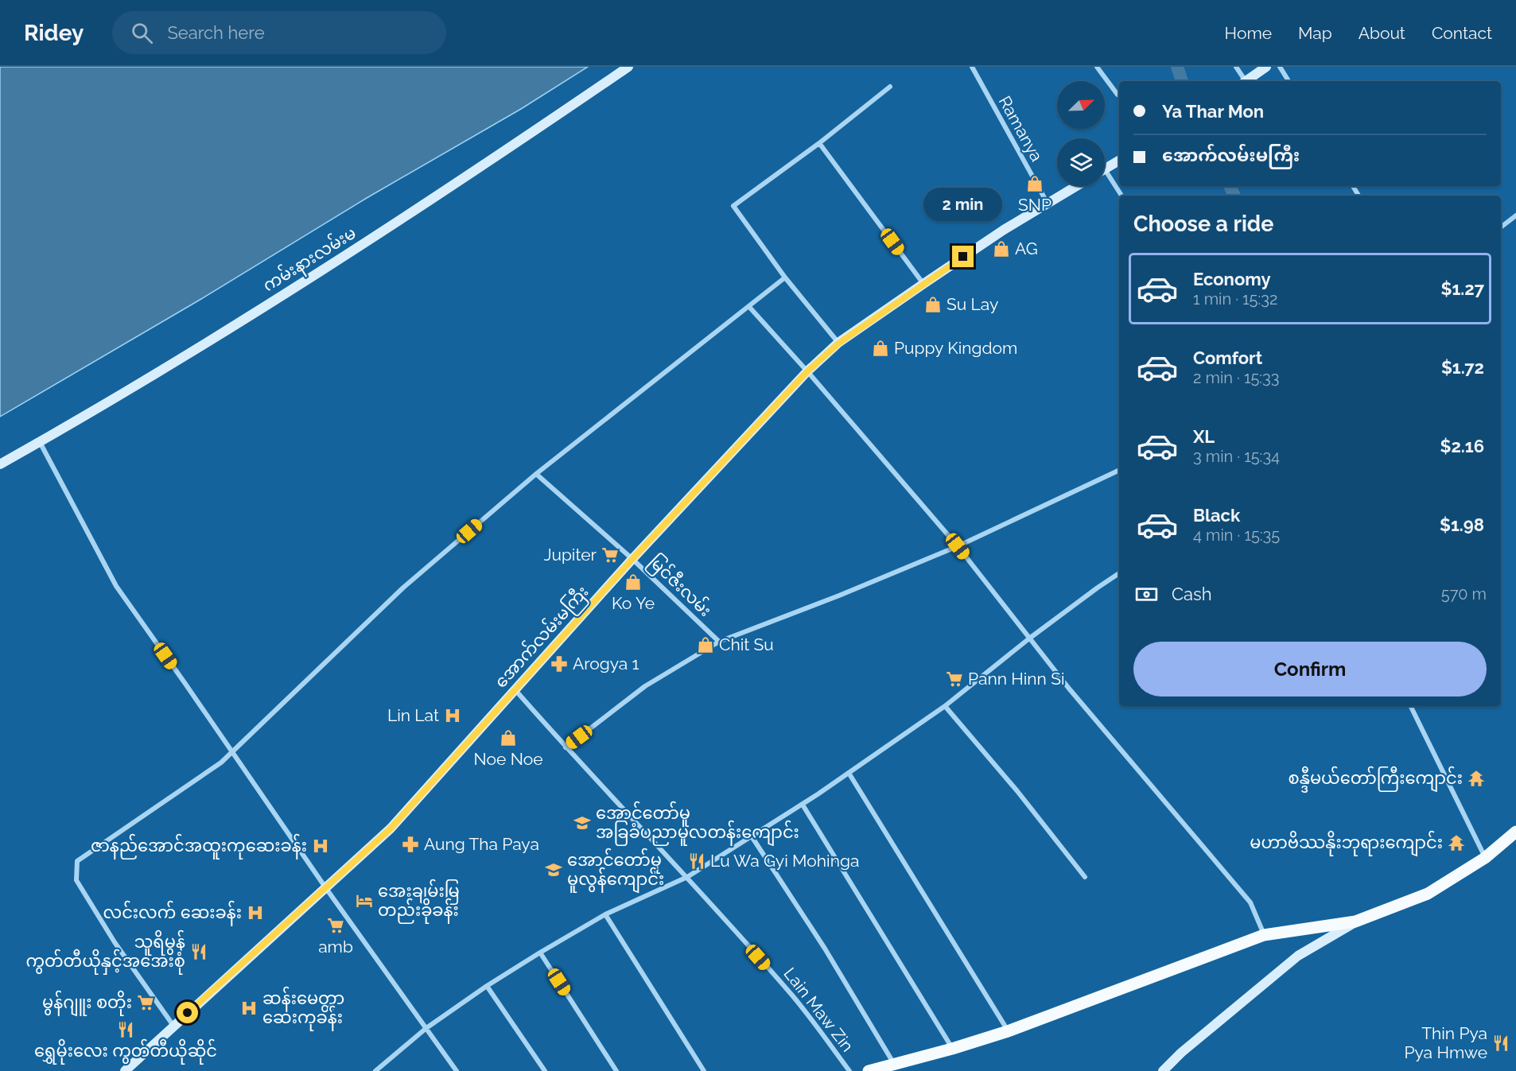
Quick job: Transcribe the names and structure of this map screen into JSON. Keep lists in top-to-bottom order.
{
  "streets": {
    "main road": ["ကမ်းနားလမ်းမ", "အောက်လမ်းမကြီး"],
    "street": ["Ramanya", "မြင်ဇီးလမ်း", "Lain Maw Zin"]
  },
  "crossings": [
    ["Ramanya", "အောက်လမ်းမကြီး"],
    ["မြင်ဇီးလမ်း", "အောက်လမ်းမကြီး"],
    ["အောက်လမ်းမကြီး", "Lain Maw Zin"]
  ],
  "places": {
    "shop": [
      "SNP",
      "AG",
      "Su Lay",
      "Puppy Kingdom",
      "Ko Ye",
      "Chit Su",
      "Noe Noe"
    ],
    "supermarket": [
      "Jupiter",
      "Pann Hinn Si",
      "amb",
      "မွန်ဂျူး စတိုး"
    ],
    "pharmacy": ["Arogya 1", "Aung Tha Paya"],
    "hospital": [
      "Lin Lat",
      "ဇာနည်အောင်အထူးကုဆေးခန်း",
      "လင်းလက် ဆေးခန်း",
      "ဆန်းမေတ္တာ ဆေးကုခန်း"
    ],
    "temple": ["စန္ဒီမယ်တော်ကြီးကျောင်း", "မဟာဗိဿနိုးဘုရားကျောင်း"],
    "school or university": ["အောင်တော်မူ အခြခံပညာမူလတန်းကျောင်း", "အောင်တော်မူ မူလွန်ကျောင်း"],
    "restaurant": [
      "Lu Wa Gyi Mohinga",
      "သူရိမွန် ကွတ်တီယိုနှင့်အအေးစုံ",
      "ရွှေမိုးလေး ကွတ်တီယိုဆိုင်",
      "Thin Pya Pya Hmwe"
    ],
    "hotel": ["အေးချမ်းမြ တည်းခိုခန်း"]
  },
  "north": "top right",
  "page": {
    "header": "Ridey",
    "search": "Search here",
    "nav": [
      "Home",
      "Map",
      "About",
      "Contact"
    ],
    "banner": ["Ya Thar Mon", "အောက်လမ်းမကြီး"],
    "bubble": "2 min",
    "heading": "Choose a ride",
    "list": [
      {
        "name": "Economy",
        "note": "1 min · 15:32",
        "value": "$1.27"
      },
      {
        "name": "Comfort",
        "note": "2 min · 15:33",
        "value": "$1.72"
      },
      {
        "name": "XL",
        "note": "3 min · 15:34",
        "value": "$2.16"
      },
      {
        "name": "Black",
        "note": "4 min · 15:35",
        "value": "$1.98"
      }
    ],
    "pay": ["Cash", "570 m"],
    "buttons": "Confirm"
  }
}
